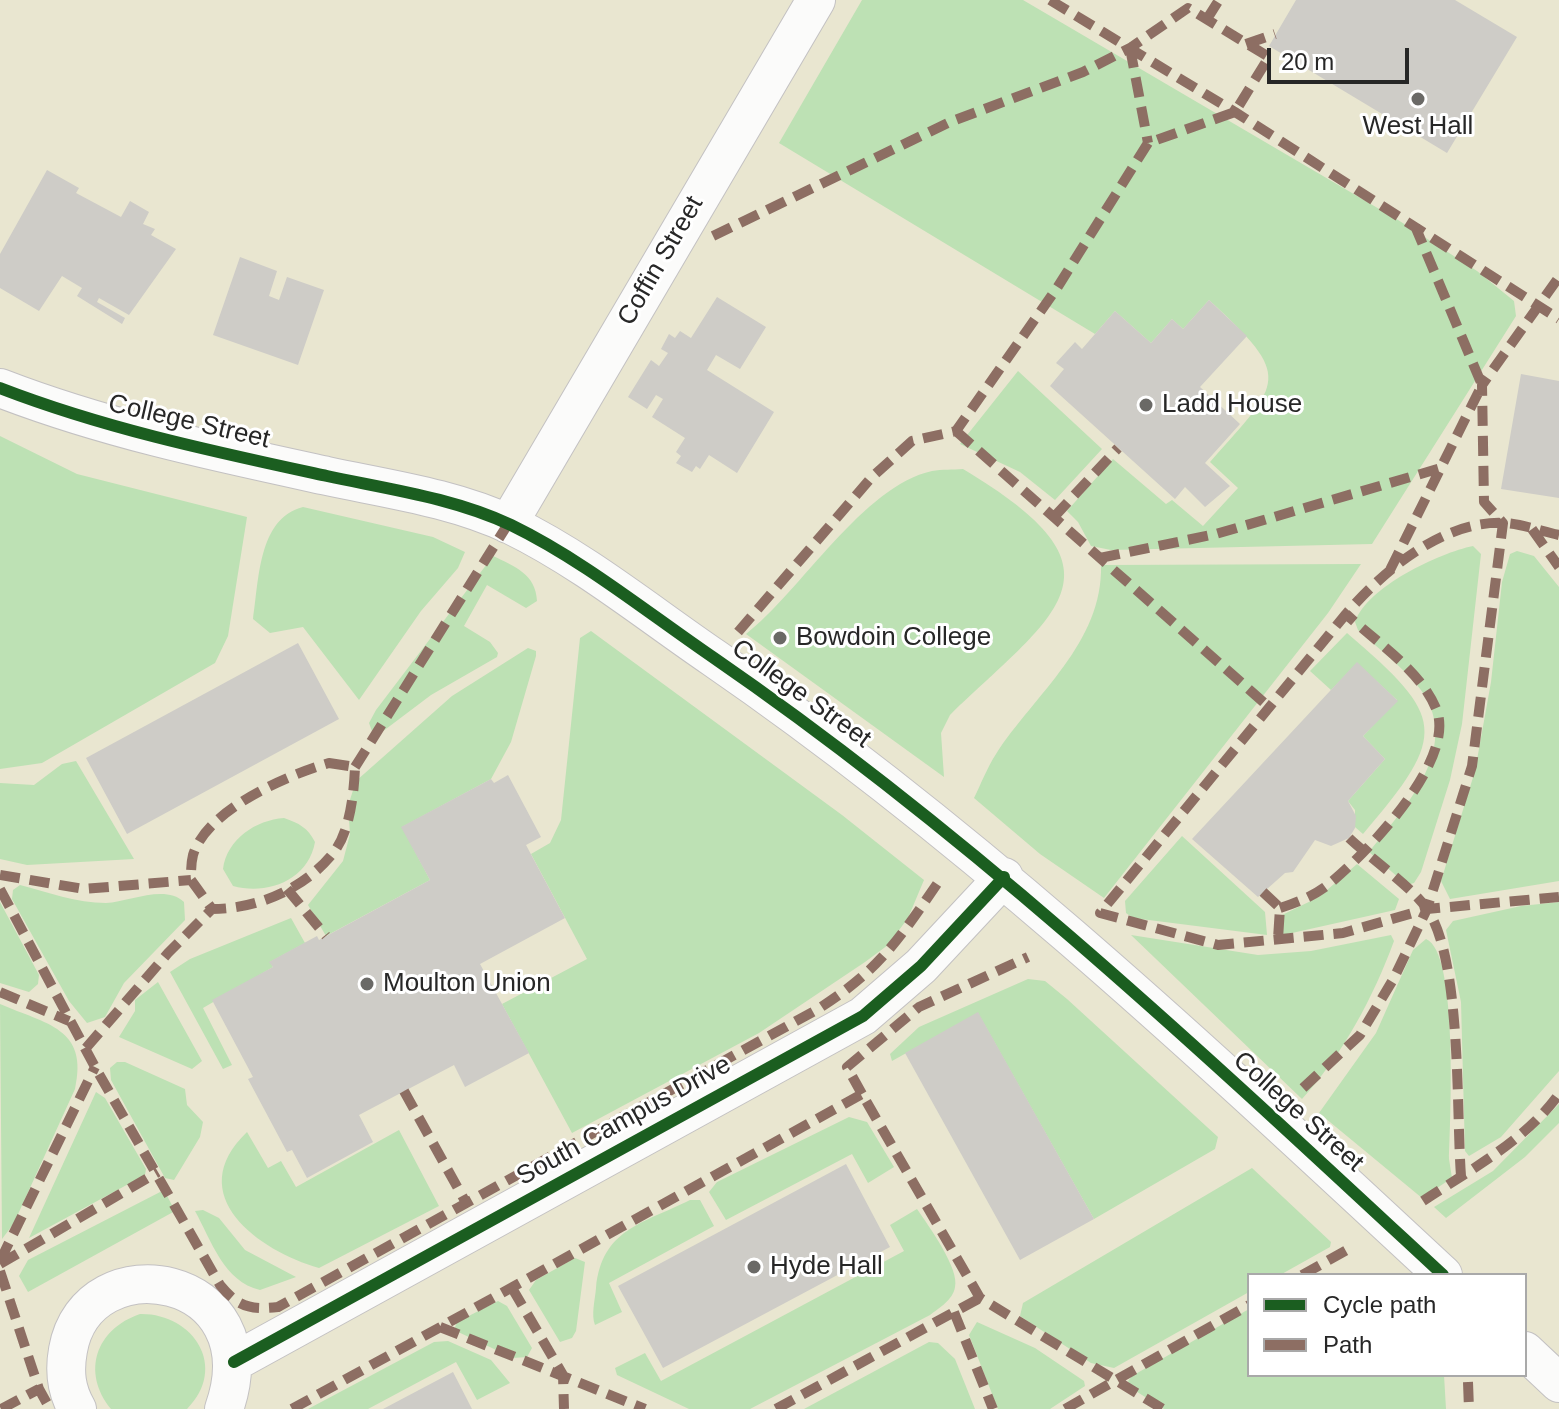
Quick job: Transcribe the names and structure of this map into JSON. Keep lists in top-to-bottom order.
{
  "streets": {
    "street": ["Coffin Street", "College Street", "South Campus Drive"]
  },
  "crossings": [
    ["Coffin Street", "College Street"],
    ["College Street", "South Campus Drive"]
  ],
  "places": [
    "West Hall",
    "Ladd House",
    "Bowdoin College",
    "Moulton Union",
    "Hyde Hall"
  ],
  "legend": ["Cycle path", "Path"],
  "scale_bar": "20 m"
}
